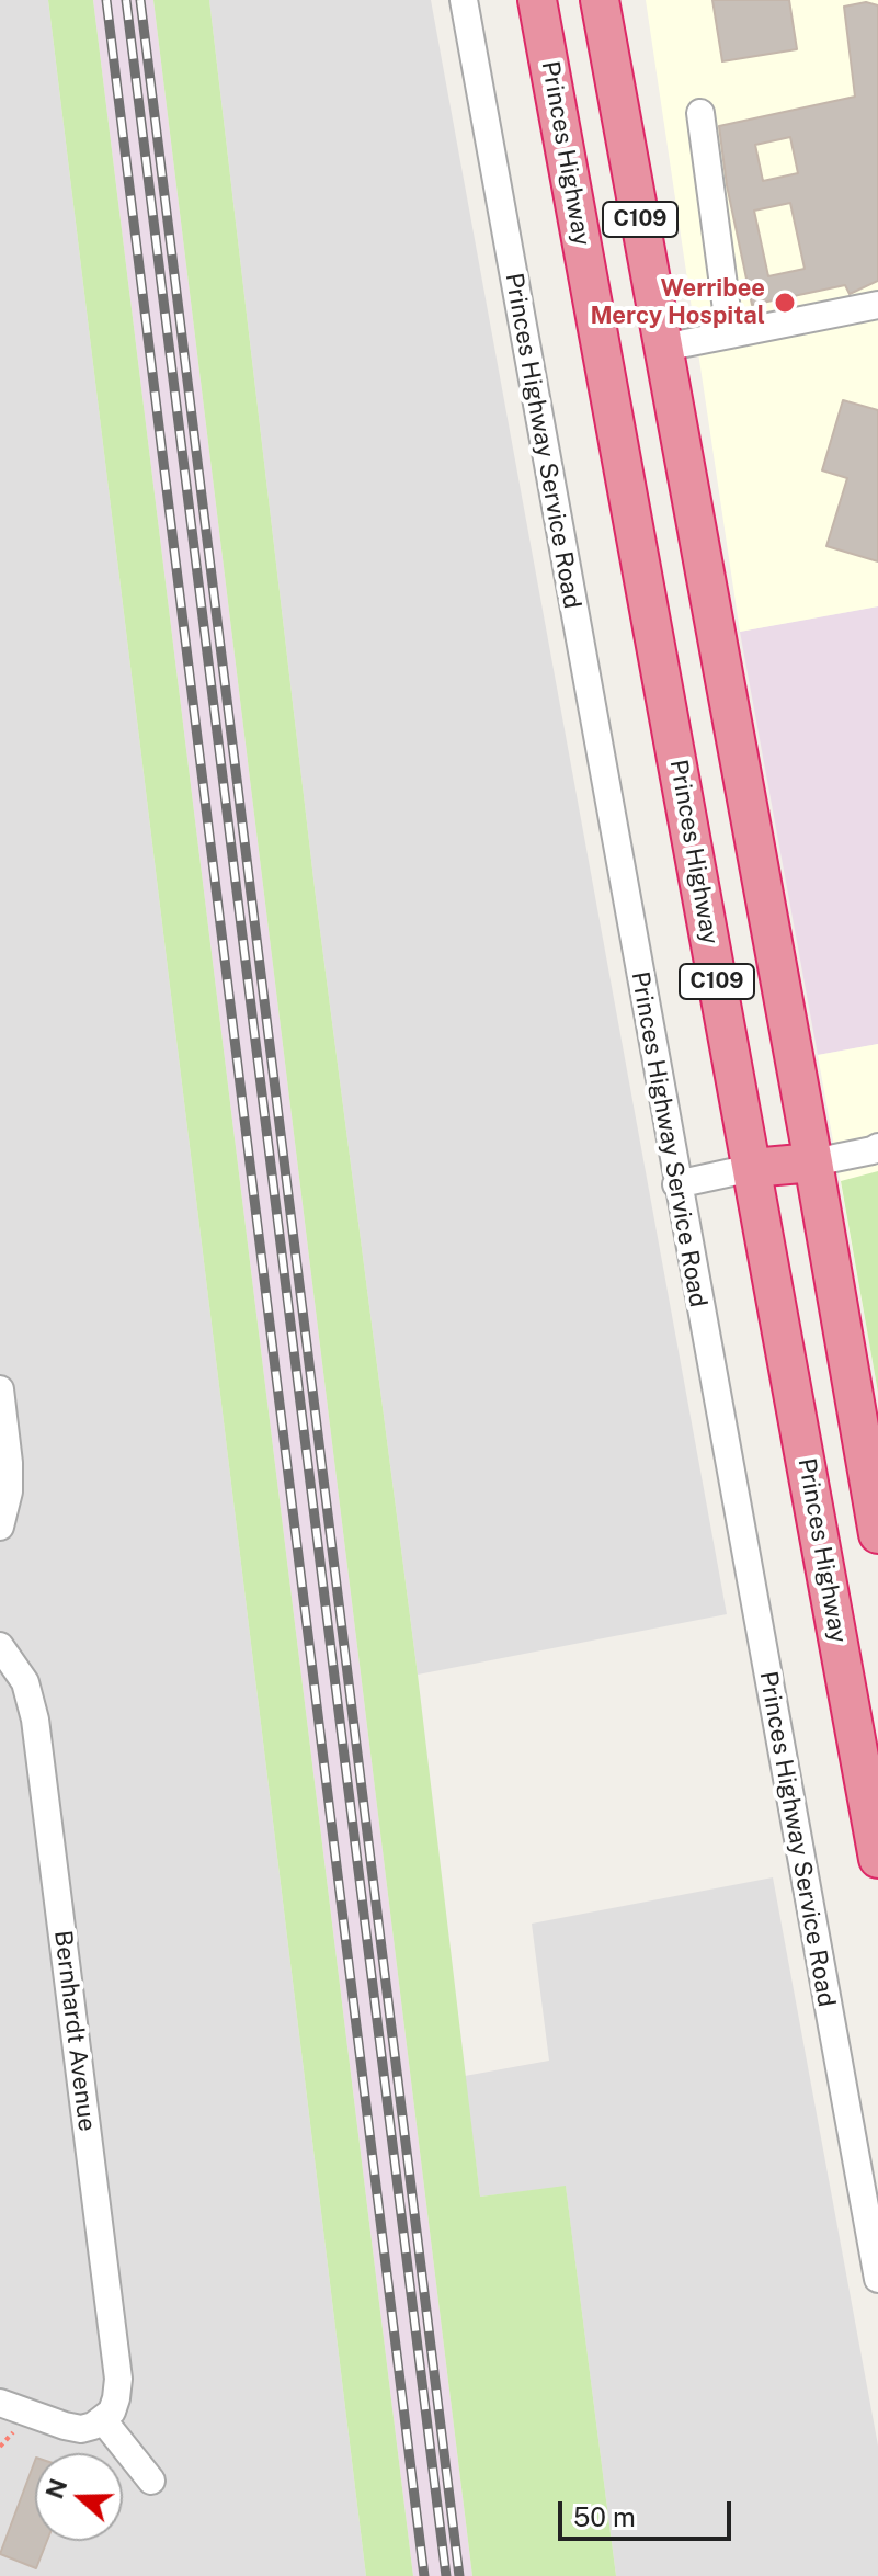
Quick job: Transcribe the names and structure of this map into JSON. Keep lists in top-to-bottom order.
{
  "streets": {
    "highway": ["Princes Highway", "C109"],
    "street": ["Princes Highway Service Road", "Bernhardt Avenue"]
  },
  "places": ["Werribee Mercy Hospital"],
  "scale_bar": "50 m",
  "north": "left"
}
